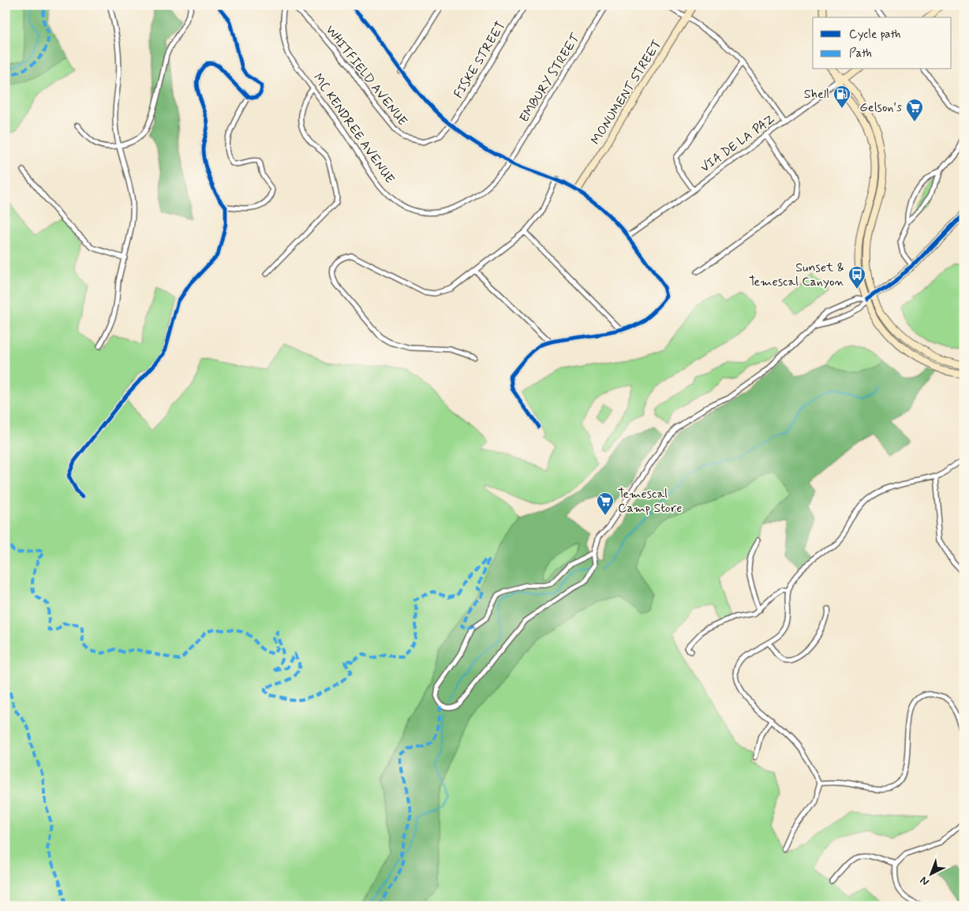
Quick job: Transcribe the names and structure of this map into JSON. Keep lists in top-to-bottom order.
{
  "streets": {
    "main road": ["MONUMENT STREET", "VIA DE LA PAZ"],
    "street": [
      "FISKE STREET",
      "WHITFIELD AVENUE",
      "EMBURY STREET",
      "MC KENDREE AVENUE"
    ]
  },
  "crossings": [
    ["FISKE STREET", "WHITFIELD AVENUE"],
    ["EMBURY STREET", "MC KENDREE AVENUE"]
  ],
  "places": {
    "fuel station": ["Shell"],
    "supermarket": ["Gelson's", "Temescal Camp Store"],
    "bus stop": ["Sunset & Temescal Canyon"]
  },
  "legend": ["Cycle path", "Path"],
  "north": "bottom left"
}
